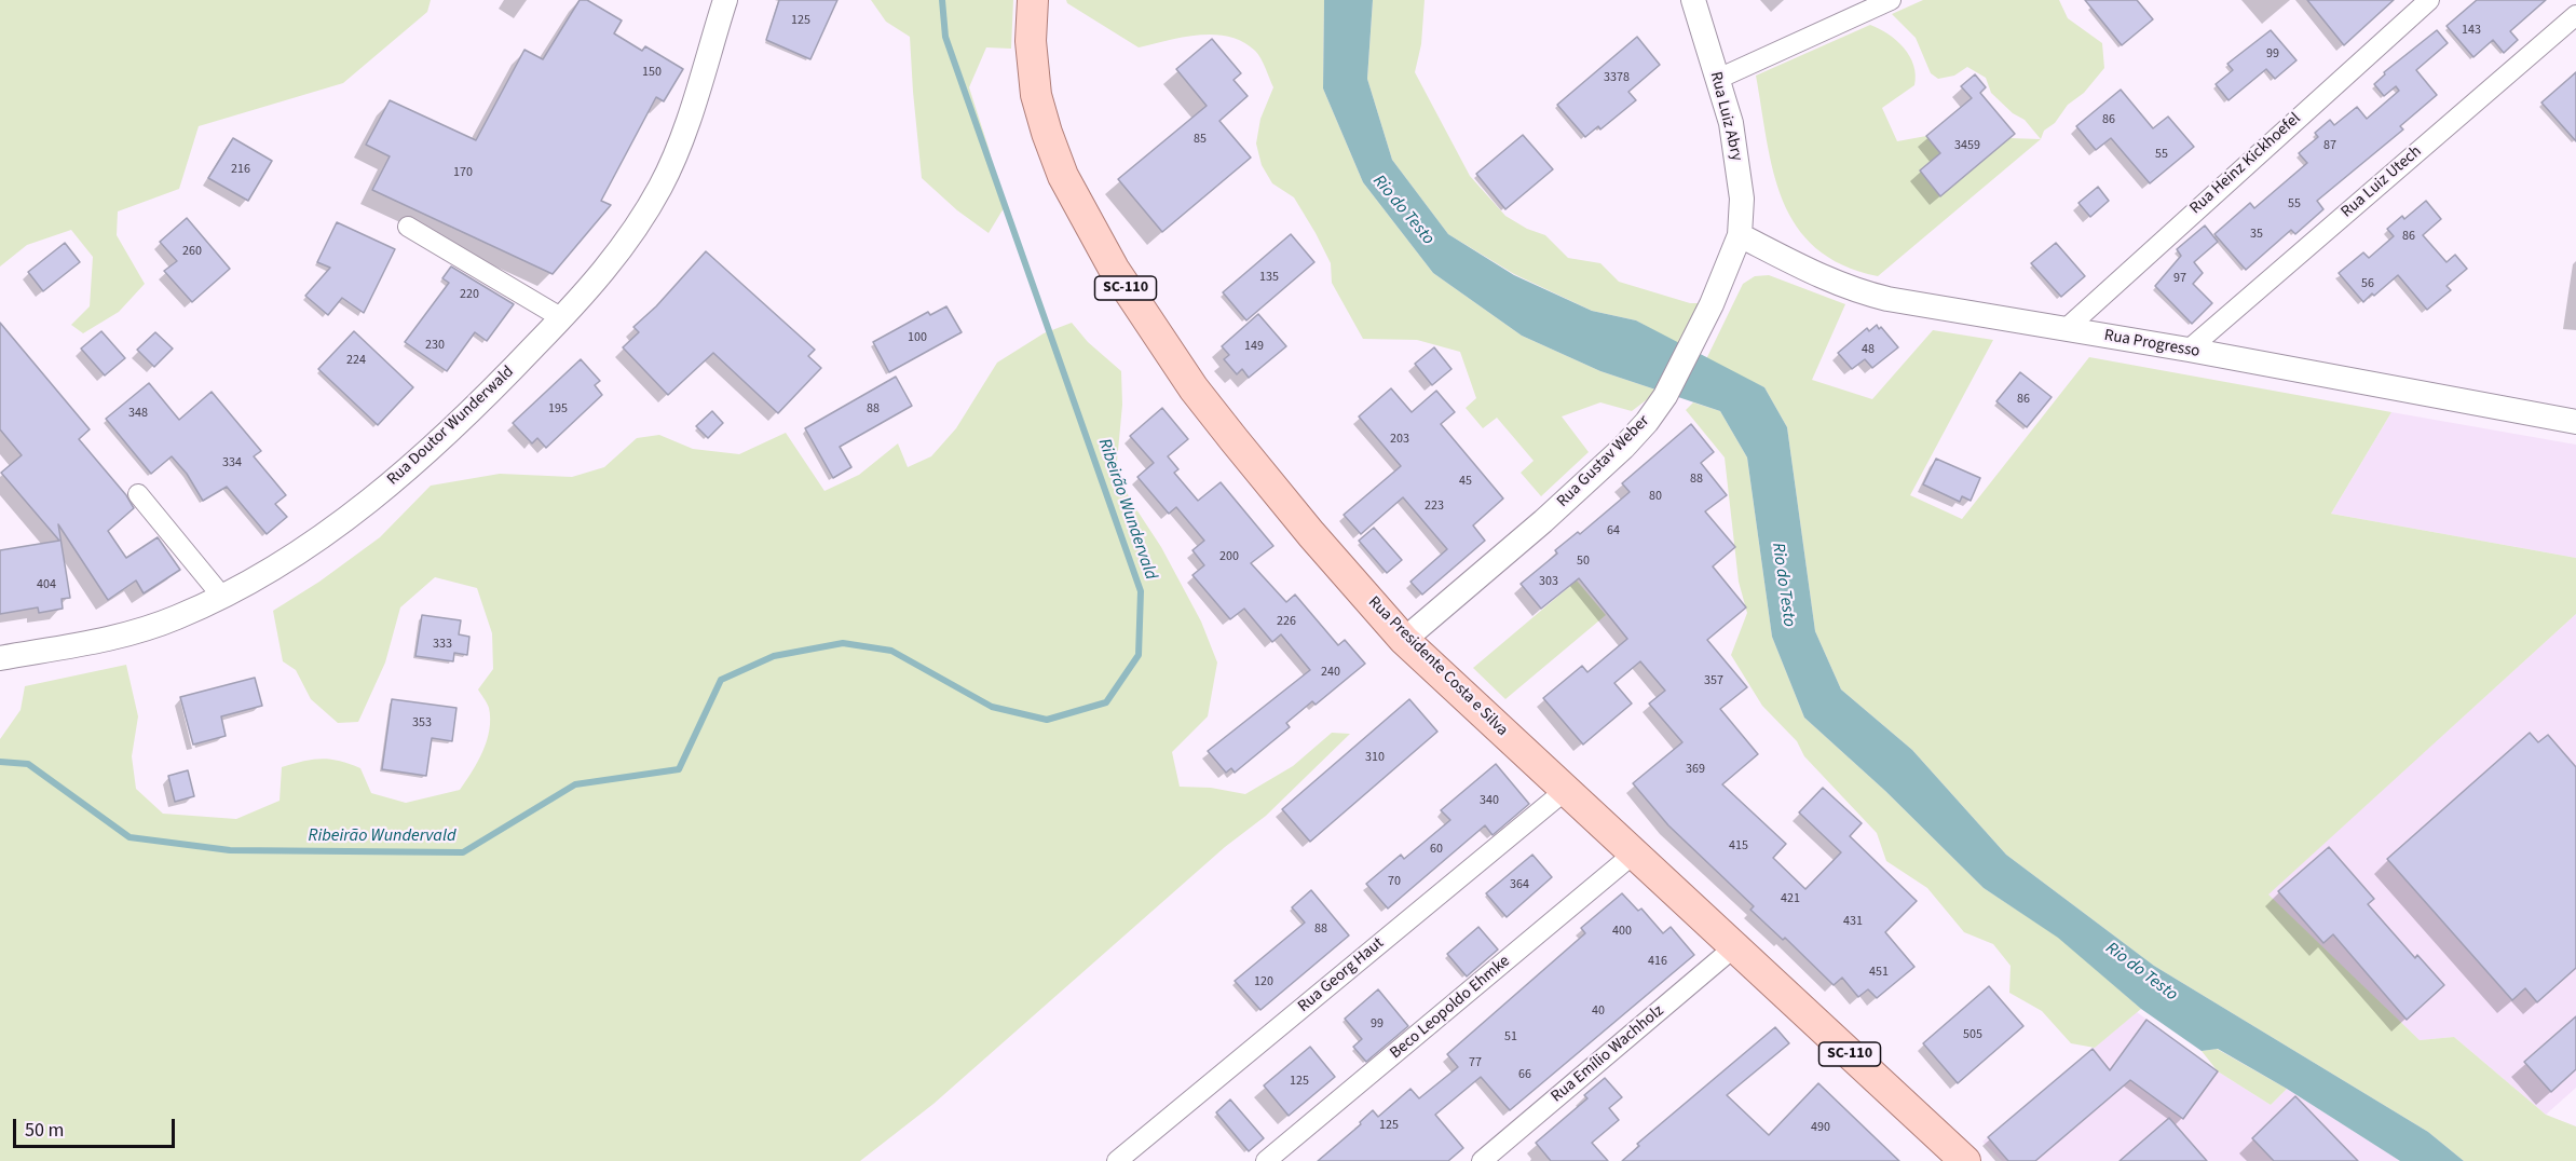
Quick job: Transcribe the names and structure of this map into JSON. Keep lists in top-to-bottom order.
{
  "streets": {
    "main road": ["SC-110", "Rua Presidente Costa e Silva"],
    "street": [
      "Rua Luiz Abry",
      "Rua Heinz Kickhoefel",
      "Rua Luiz Utech",
      "Rua Progresso",
      "Rua Doutor Wunderwald",
      "Rua Gustav Weber",
      "Rua Georg Haut",
      "Beco Leopoldo Ehmke",
      "Rua Emílio Wachholz"
    ]
  },
  "crossings": [
    ["Rua Luiz Abry", "Rua Progresso"],
    ["Rua Luiz Abry", "Rua Gustav Weber"],
    ["Rua Heinz Kickhoefel", "Rua Progresso"],
    ["Rua Luiz Utech", "Rua Progresso"],
    ["Rua Progresso", "Rua Gustav Weber"],
    ["Rua Gustav Weber", "Rua Presidente Costa e Silva"],
    ["Rua Presidente Costa e Silva", "Rua Georg Haut"],
    ["Rua Presidente Costa e Silva", "Beco Leopoldo Ehmke"],
    ["Rua Presidente Costa e Silva", "Rua Emílio Wachholz"]
  ],
  "water": ["Rio do Testo", "Ribeirão Wundervald"],
  "house_numbers": [
    "125",
    "143",
    "99",
    "150",
    "3378",
    "86",
    "85",
    "3459",
    "87",
    "55",
    "216",
    "170",
    "55",
    "35",
    "86",
    "260",
    "135",
    "97",
    "56",
    "220",
    "100",
    "230",
    "149",
    "48",
    "224",
    "86",
    "195",
    "88",
    "348",
    "203",
    "334",
    "88",
    "45",
    "80",
    "223",
    "64",
    "200",
    "50",
    "303",
    "404",
    "226",
    "333",
    "240",
    "357",
    "353",
    "310",
    "369",
    "340",
    "415",
    "60",
    "70",
    "364",
    "421",
    "431",
    "88",
    "400",
    "416",
    "451",
    "120",
    "40",
    "99",
    "505",
    "51",
    "77",
    "66",
    "125",
    "125",
    "490"
  ],
  "scale_bar": "50 m"
}
